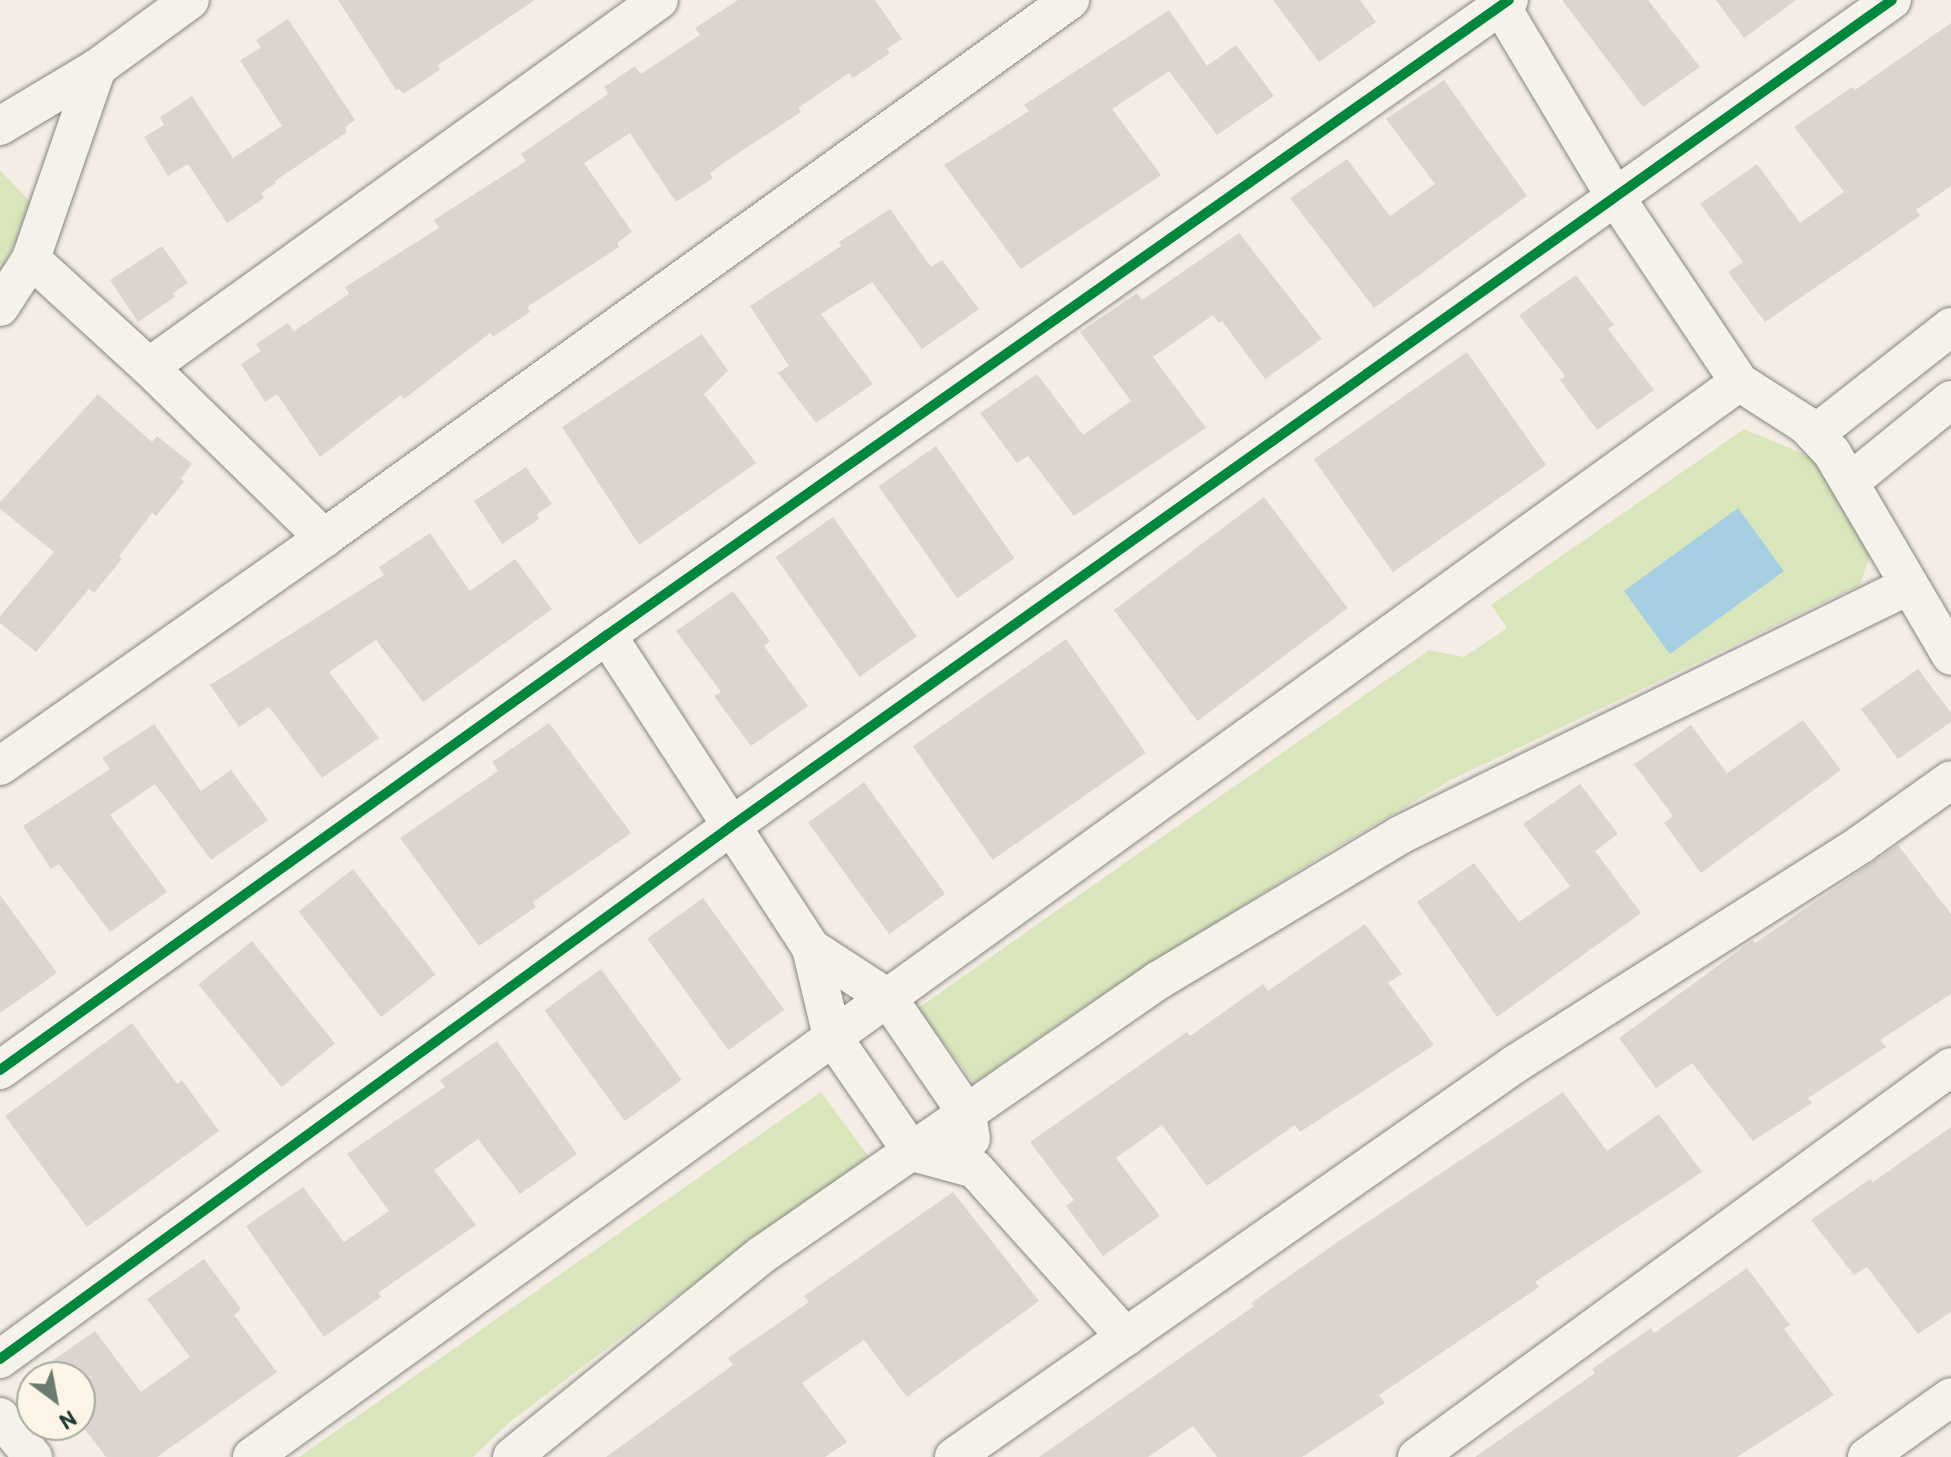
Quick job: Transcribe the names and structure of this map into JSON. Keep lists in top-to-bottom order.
{
  "north": "bottom right"
}
